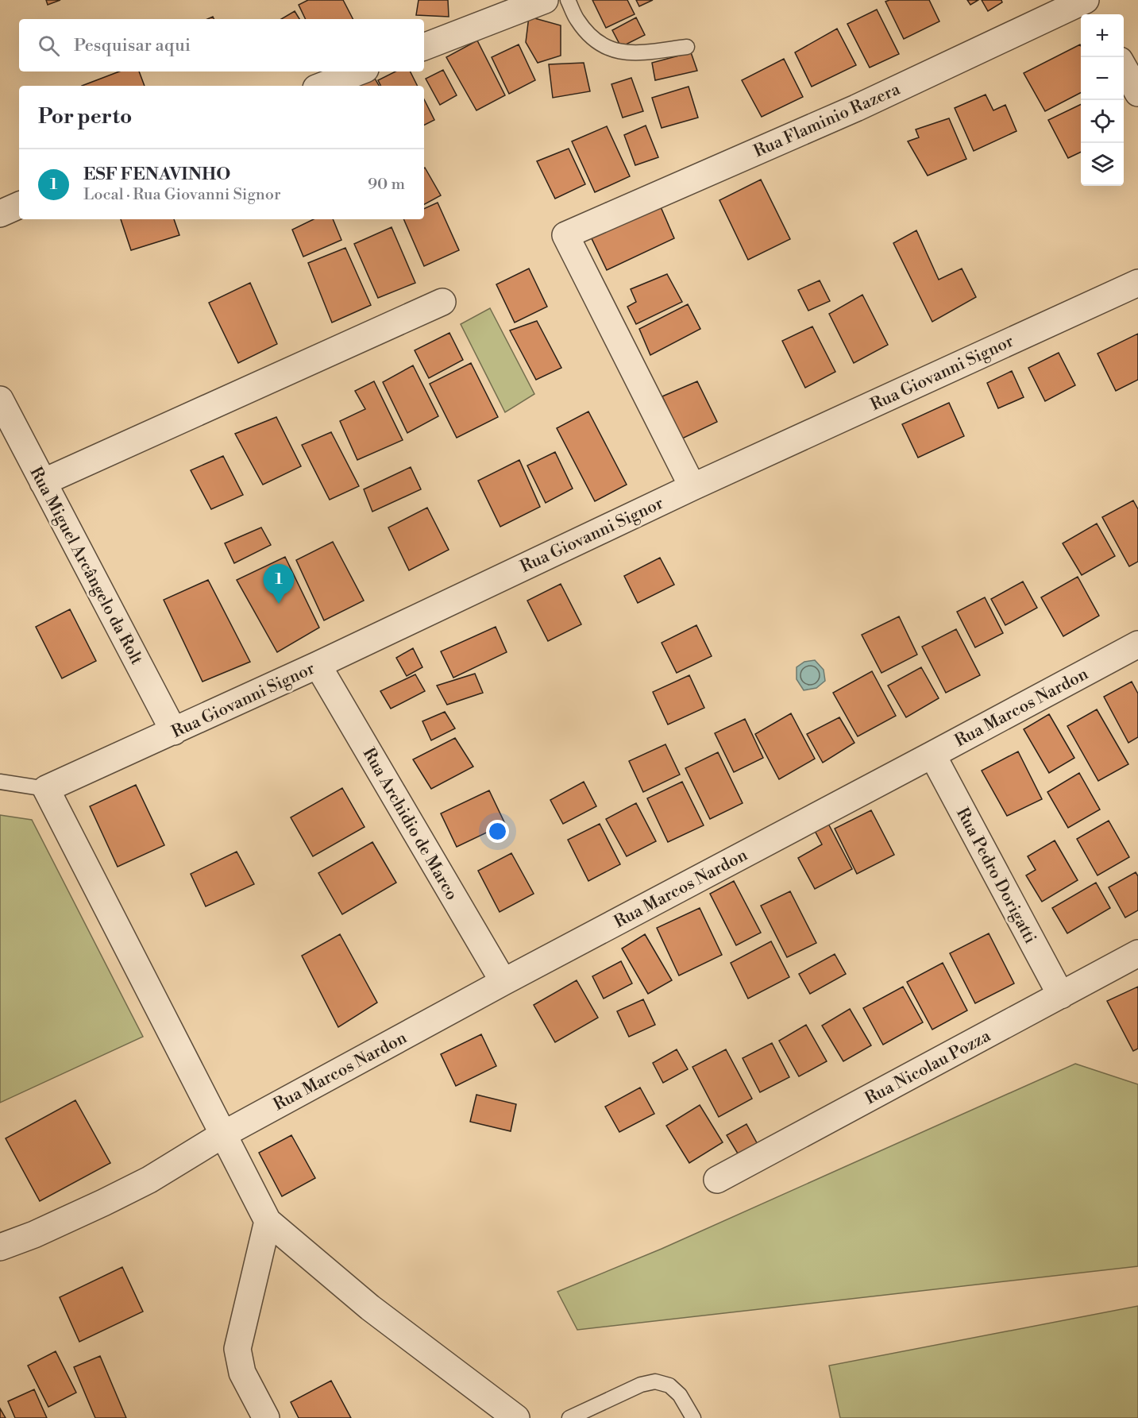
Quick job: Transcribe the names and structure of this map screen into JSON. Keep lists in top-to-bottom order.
{
  "streets": {
    "street": [
      "Rua Flaminio Razera",
      "Rua Giovanni Signor",
      "Rua Miguel Arcângelo da Rolt",
      "Rua Marcos Nardon",
      "Rua Archidio de Marco",
      "Rua Pedro Dorigatti",
      "Rua Nicolau Pozza"
    ]
  },
  "crossings": [
    ["Rua Flaminio Razera", "Rua Giovanni Signor"],
    ["Rua Giovanni Signor", "Rua Miguel Arcângelo da Rolt"],
    ["Rua Giovanni Signor", "Rua Archidio de Marco"],
    ["Rua Marcos Nardon", "Rua Archidio de Marco"],
    ["Rua Marcos Nardon", "Rua Pedro Dorigatti"],
    ["Rua Pedro Dorigatti", "Rua Nicolau Pozza"]
  ],
  "page": {
    "map_buttons": ["+", "−"],
    "search": "Pesquisar aqui",
    "heading": "Por perto",
    "list": [
      {
        "mark": "1",
        "name": "ESF FENAVINHO",
        "note": "Local · Rua Giovanni Signor",
        "value": "90 m"
      }
    ],
    "pins": "1"
  }
}
